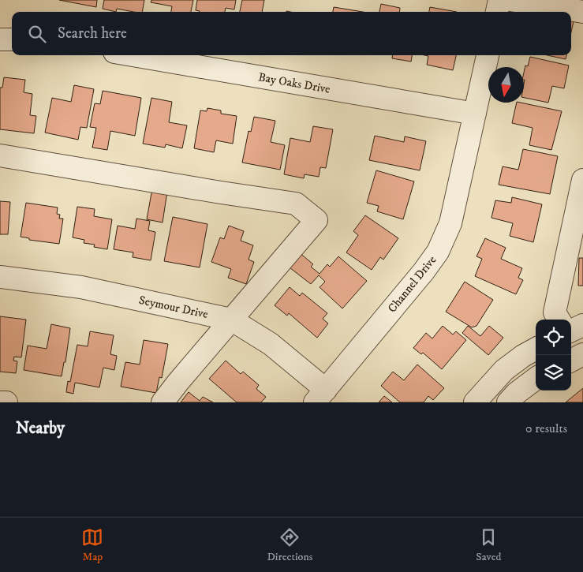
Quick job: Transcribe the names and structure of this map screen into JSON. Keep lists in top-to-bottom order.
{
  "streets": {
    "street": ["Bay Oaks Drive", "Channel Drive", "Seymour Drive"]
  },
  "crossings": [
    ["Bay Oaks Drive", "Channel Drive"],
    ["Channel Drive", "Seymour Drive"]
  ],
  "north": "bottom",
  "page": {
    "search": "Search here",
    "heading": ["Nearby", "0 results"],
    "nav": ["Map", "Directions", "Saved"]
  }
}
